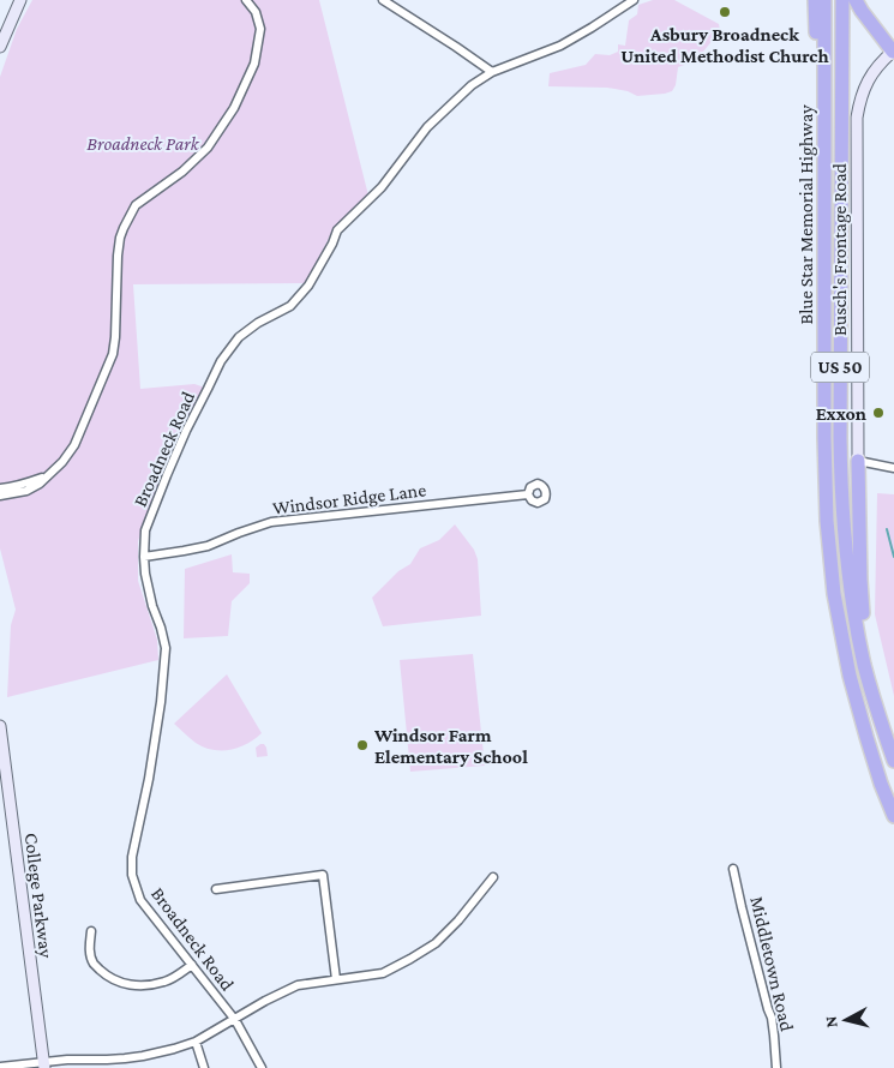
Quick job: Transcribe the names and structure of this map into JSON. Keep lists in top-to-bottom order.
{
  "streets": {
    "highway": ["Blue Star Memorial Highway", "US 50"],
    "main road": ["Busch's Frontage Road", "College Parkway"],
    "street": ["Broadneck Road", "Windsor Ridge Lane", "Middletown Road"]
  },
  "crossings": [
    ["Broadneck Road", "Windsor Ridge Lane"]
  ],
  "parks": ["Broadneck Park"],
  "places": ["Asbury Broadneck United Methodist Church", "Exxon", "Windsor Farm Elementary School"],
  "north": "left"
}
